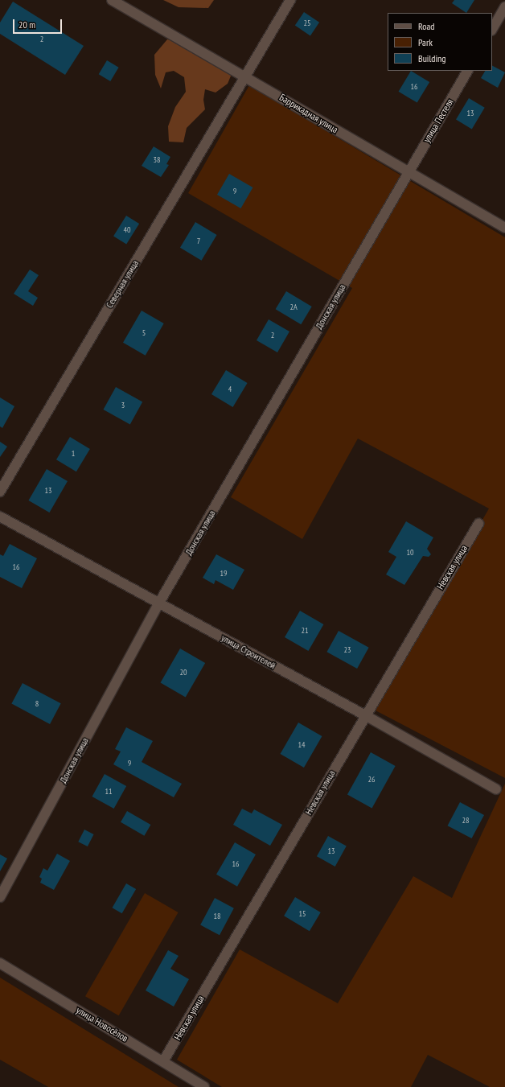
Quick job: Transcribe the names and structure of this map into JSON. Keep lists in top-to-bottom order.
{
  "streets": {
    "street": [
      "Баррикадная улица",
      "улица Пестеля",
      "Северная улица",
      "Донская улица",
      "Невская улица",
      "улица Строителей",
      "улица Новосёлов"
    ]
  },
  "crossings": [
    ["Баррикадная улица", "улица Пестеля"],
    ["Баррикадная улица", "Северная улица"],
    ["Баррикадная улица", "Донская улица"],
    ["улица Пестеля", "Донская улица"],
    ["Донская улица", "улица Строителей"],
    ["Невская улица", "улица Строителей"],
    ["Невская улица", "улица Новосёлов"]
  ],
  "house_numbers": [
    "25",
    "2",
    "16",
    "13",
    "38",
    "9",
    "40",
    "7",
    "2А",
    "5",
    "2",
    "4",
    "3",
    "1",
    "13",
    "10",
    "16",
    "19",
    "21",
    "23",
    "20",
    "8",
    "14",
    "9",
    "26",
    "11",
    "28",
    "13",
    "16",
    "15",
    "18"
  ],
  "legend": ["Road", "Park", "Building"],
  "scale_bar": "20 m"
}
